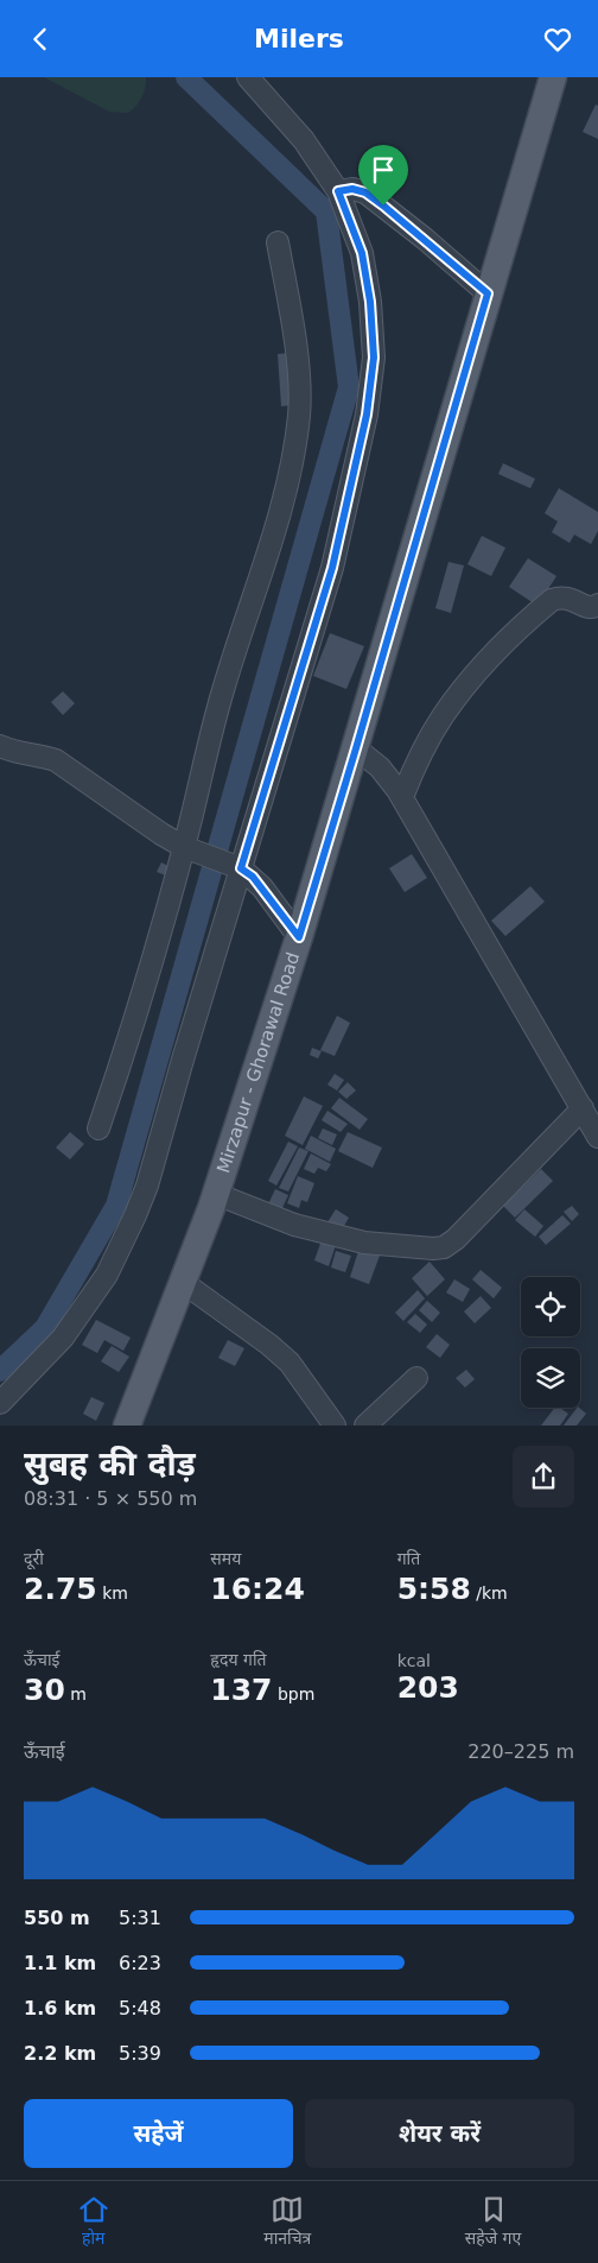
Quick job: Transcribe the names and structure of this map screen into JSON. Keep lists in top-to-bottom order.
{
  "streets": {
    "main road": ["Mirzapur - Ghorawal Road"]
  },
  "page": {
    "header": "Milers",
    "heading": ["सुबह की दौड़", "08:31 · 5 × 550 m"],
    "stats": [
      ["दूरी", "2.75 km"],
      ["समय", "16:24"],
      ["गति", "5:58 /km"],
      ["ऊँचाई", "30 m"],
      ["हृदय गति", "137 bpm"],
      ["kcal", "203"]
    ],
    "chart": ["ऊँचाई", "220–225 m"],
    "list": [
      {
        "name": "550 m",
        "note": "5:31"
      },
      {
        "name": "1.1 km",
        "note": "6:23"
      },
      {
        "name": "1.6 km",
        "note": "5:48"
      },
      {
        "name": "2.2 km",
        "note": "5:39"
      }
    ],
    "buttons": ["सहेजें", "शेयर करें"],
    "tabs": ["होम", "मानचित्र", "सहेजे गए"]
  }
}
